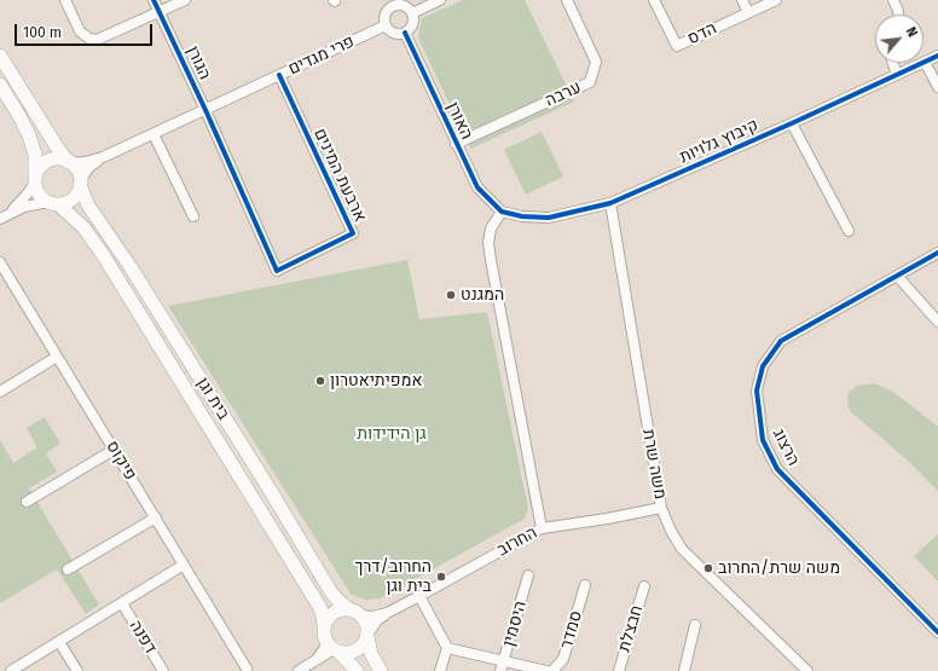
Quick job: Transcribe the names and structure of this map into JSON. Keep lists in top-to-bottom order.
{
  "streets": {
    "main road": ["בית וגן"],
    "street": [
      "הדס",
      "פרי מגדים",
      "הגורן",
      "ערבה",
      "האורן",
      "קיבוץ גלויות",
      "ארבעת המינים",
      "הרצוג",
      "פיקוס",
      "משה שרת",
      "החרוב",
      "היסמין",
      "חבצלת",
      "סמדר",
      "דפנה"
    ]
  },
  "crossings": [
    ["פרי מגדים", "הגורן"],
    ["פרי מגדים", "האורן"],
    ["פרי מגדים", "ארבעת המינים"],
    ["פרי מגדים", "בית וגן"],
    ["הגורן", "ארבעת המינים"],
    ["ערבה", "האורן"],
    ["האורן", "קיבוץ גלויות"],
    ["קיבוץ גלויות", "משה שרת"],
    ["בית וגן", "החרוב"],
    ["משה שרת", "החרוב"]
  ],
  "parks": ["גן הידידות"],
  "places": [
    "המגנט",
    "אמפיתיאטרון",
    "משה שרת/החרוב",
    "החרוב/דרך בית וגן"
  ],
  "scale_bar": "100 m",
  "north": "top right"
}
